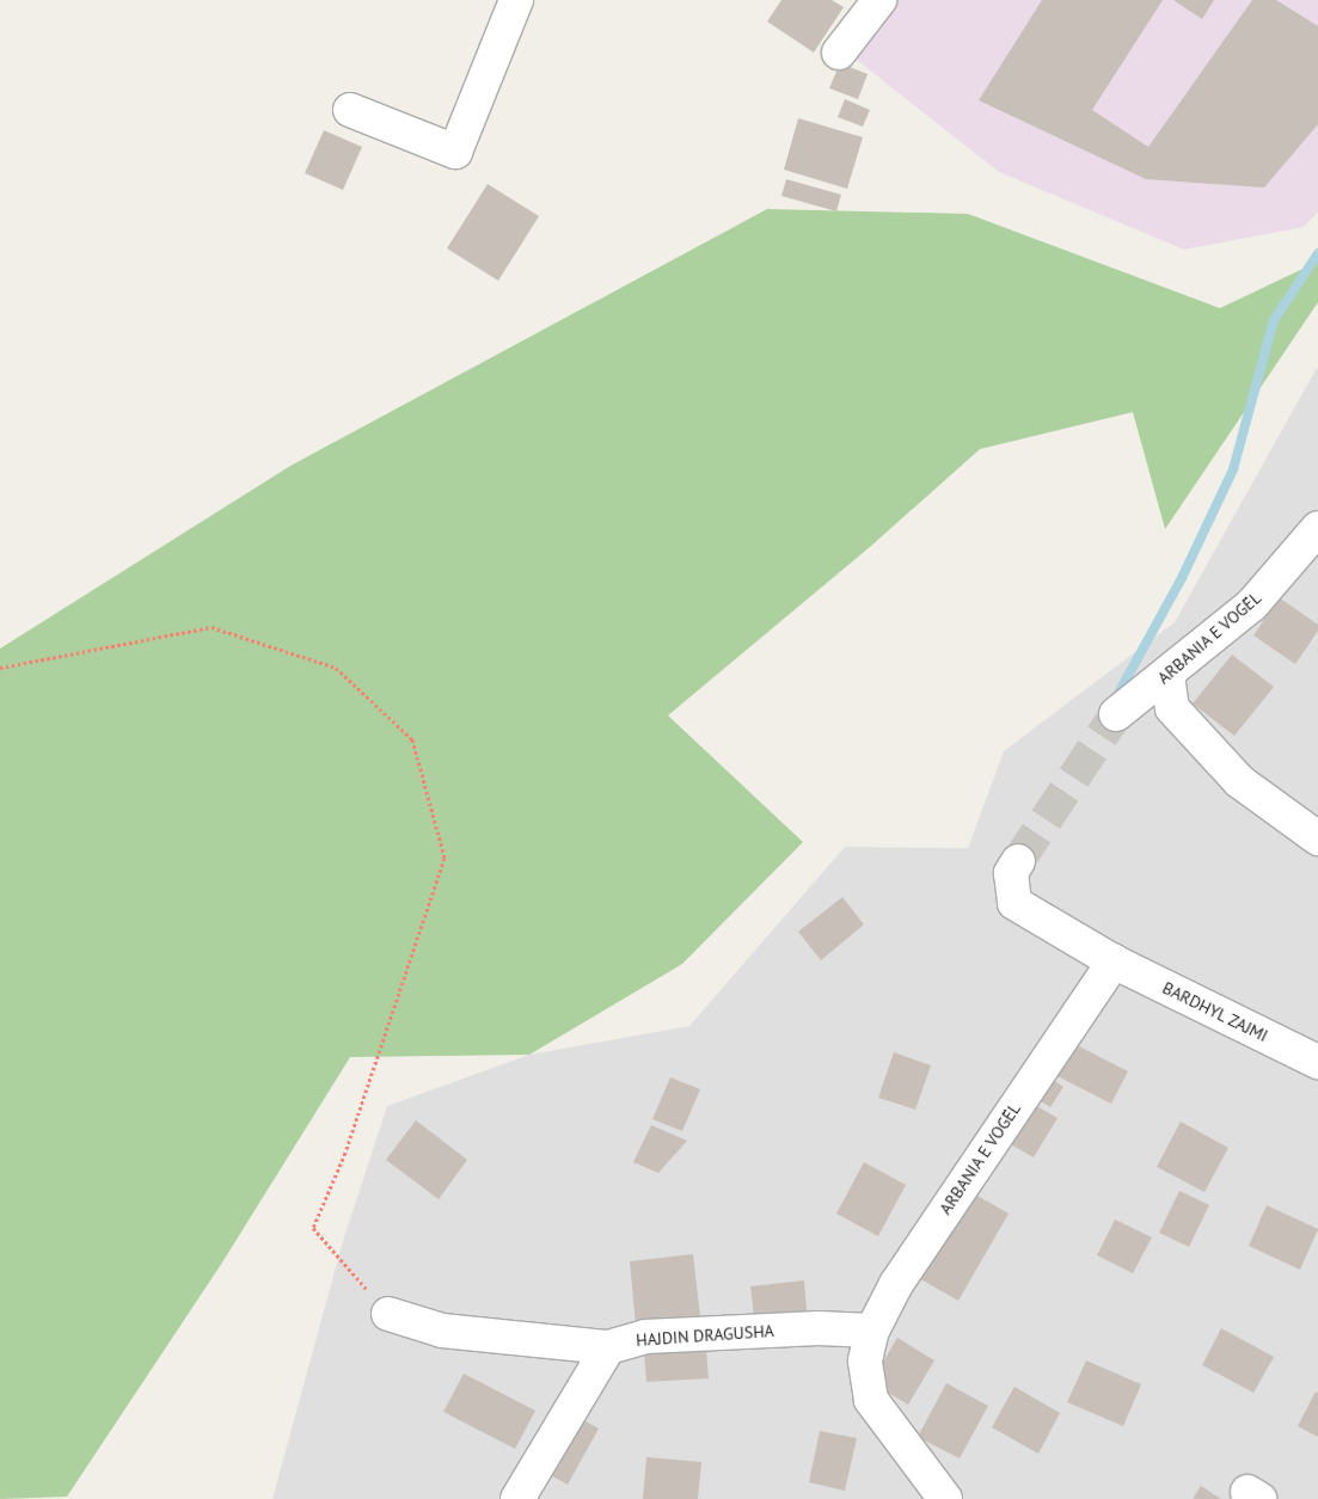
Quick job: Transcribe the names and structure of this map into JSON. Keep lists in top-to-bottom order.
{
  "streets": {
    "street": ["ARBANIA E VOGËL", "BARDHYL ZAJMI", "HAJDIN DRAGUSHA"]
  },
  "crossings": [
    ["ARBANIA E VOGËL", "BARDHYL ZAJMI"],
    ["ARBANIA E VOGËL", "HAJDIN DRAGUSHA"]
  ]
}
